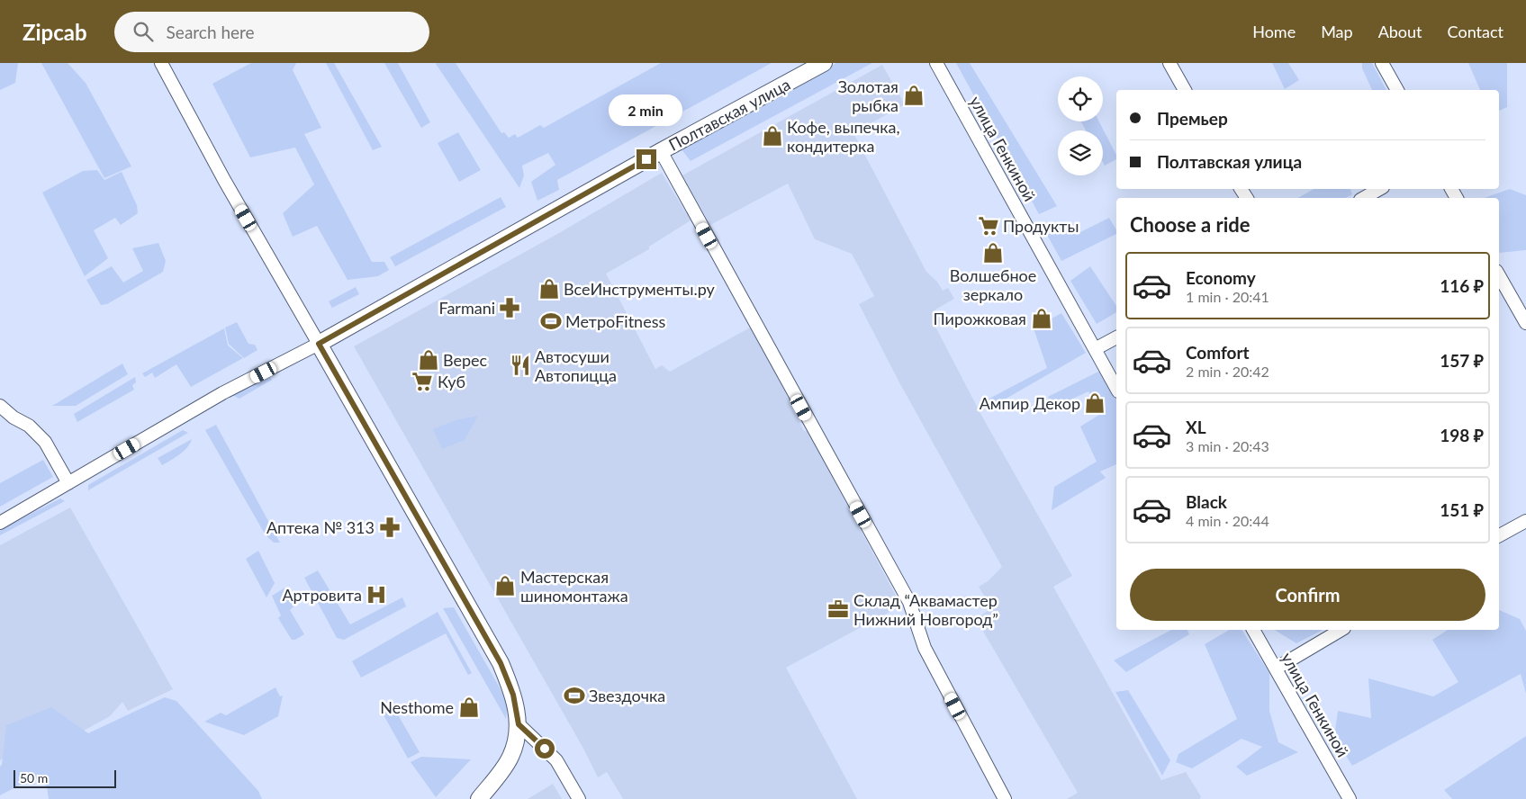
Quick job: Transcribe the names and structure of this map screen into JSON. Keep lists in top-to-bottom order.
{
  "streets": {
    "street": ["Полтавская улица", "улица Генкиной"]
  },
  "places": {
    "shop": [
      "Золотая рыбка",
      "Кофе, выпечка, кондитерка",
      "Волшебное зеркало",
      "ВсеИнструменты.ру",
      "Пирожковая",
      "Верес",
      "Ампир Декор",
      "Мастерская шиномонтажа",
      "Nesthome"
    ],
    "supermarket": ["Продукты", "Куб"],
    "pharmacy": ["Farmani", "Аптека № 313"],
    "sports": ["МетроFitness", "Звездочка"],
    "restaurant": ["Автосуши Автопицца"],
    "hospital": ["Артровита"],
    "office": ["Склад “Аквамастер Нижний Новгород”"]
  },
  "scale_bar": "50 m",
  "page": {
    "header": "Zipcab",
    "search": "Search here",
    "nav": [
      "Home",
      "Map",
      "About",
      "Contact"
    ],
    "banner": ["Премьер", "Полтавская улица"],
    "bubble": "2 min",
    "heading": "Choose a ride",
    "list": [
      {
        "name": "Economy",
        "note": "1 min · 20:41",
        "value": "116 ₽"
      },
      {
        "name": "Comfort",
        "note": "2 min · 20:42",
        "value": "157 ₽"
      },
      {
        "name": "XL",
        "note": "3 min · 20:43",
        "value": "198 ₽"
      },
      {
        "name": "Black",
        "note": "4 min · 20:44",
        "value": "151 ₽"
      }
    ],
    "buttons": "Confirm",
    "scale": "50 m"
  }
}
